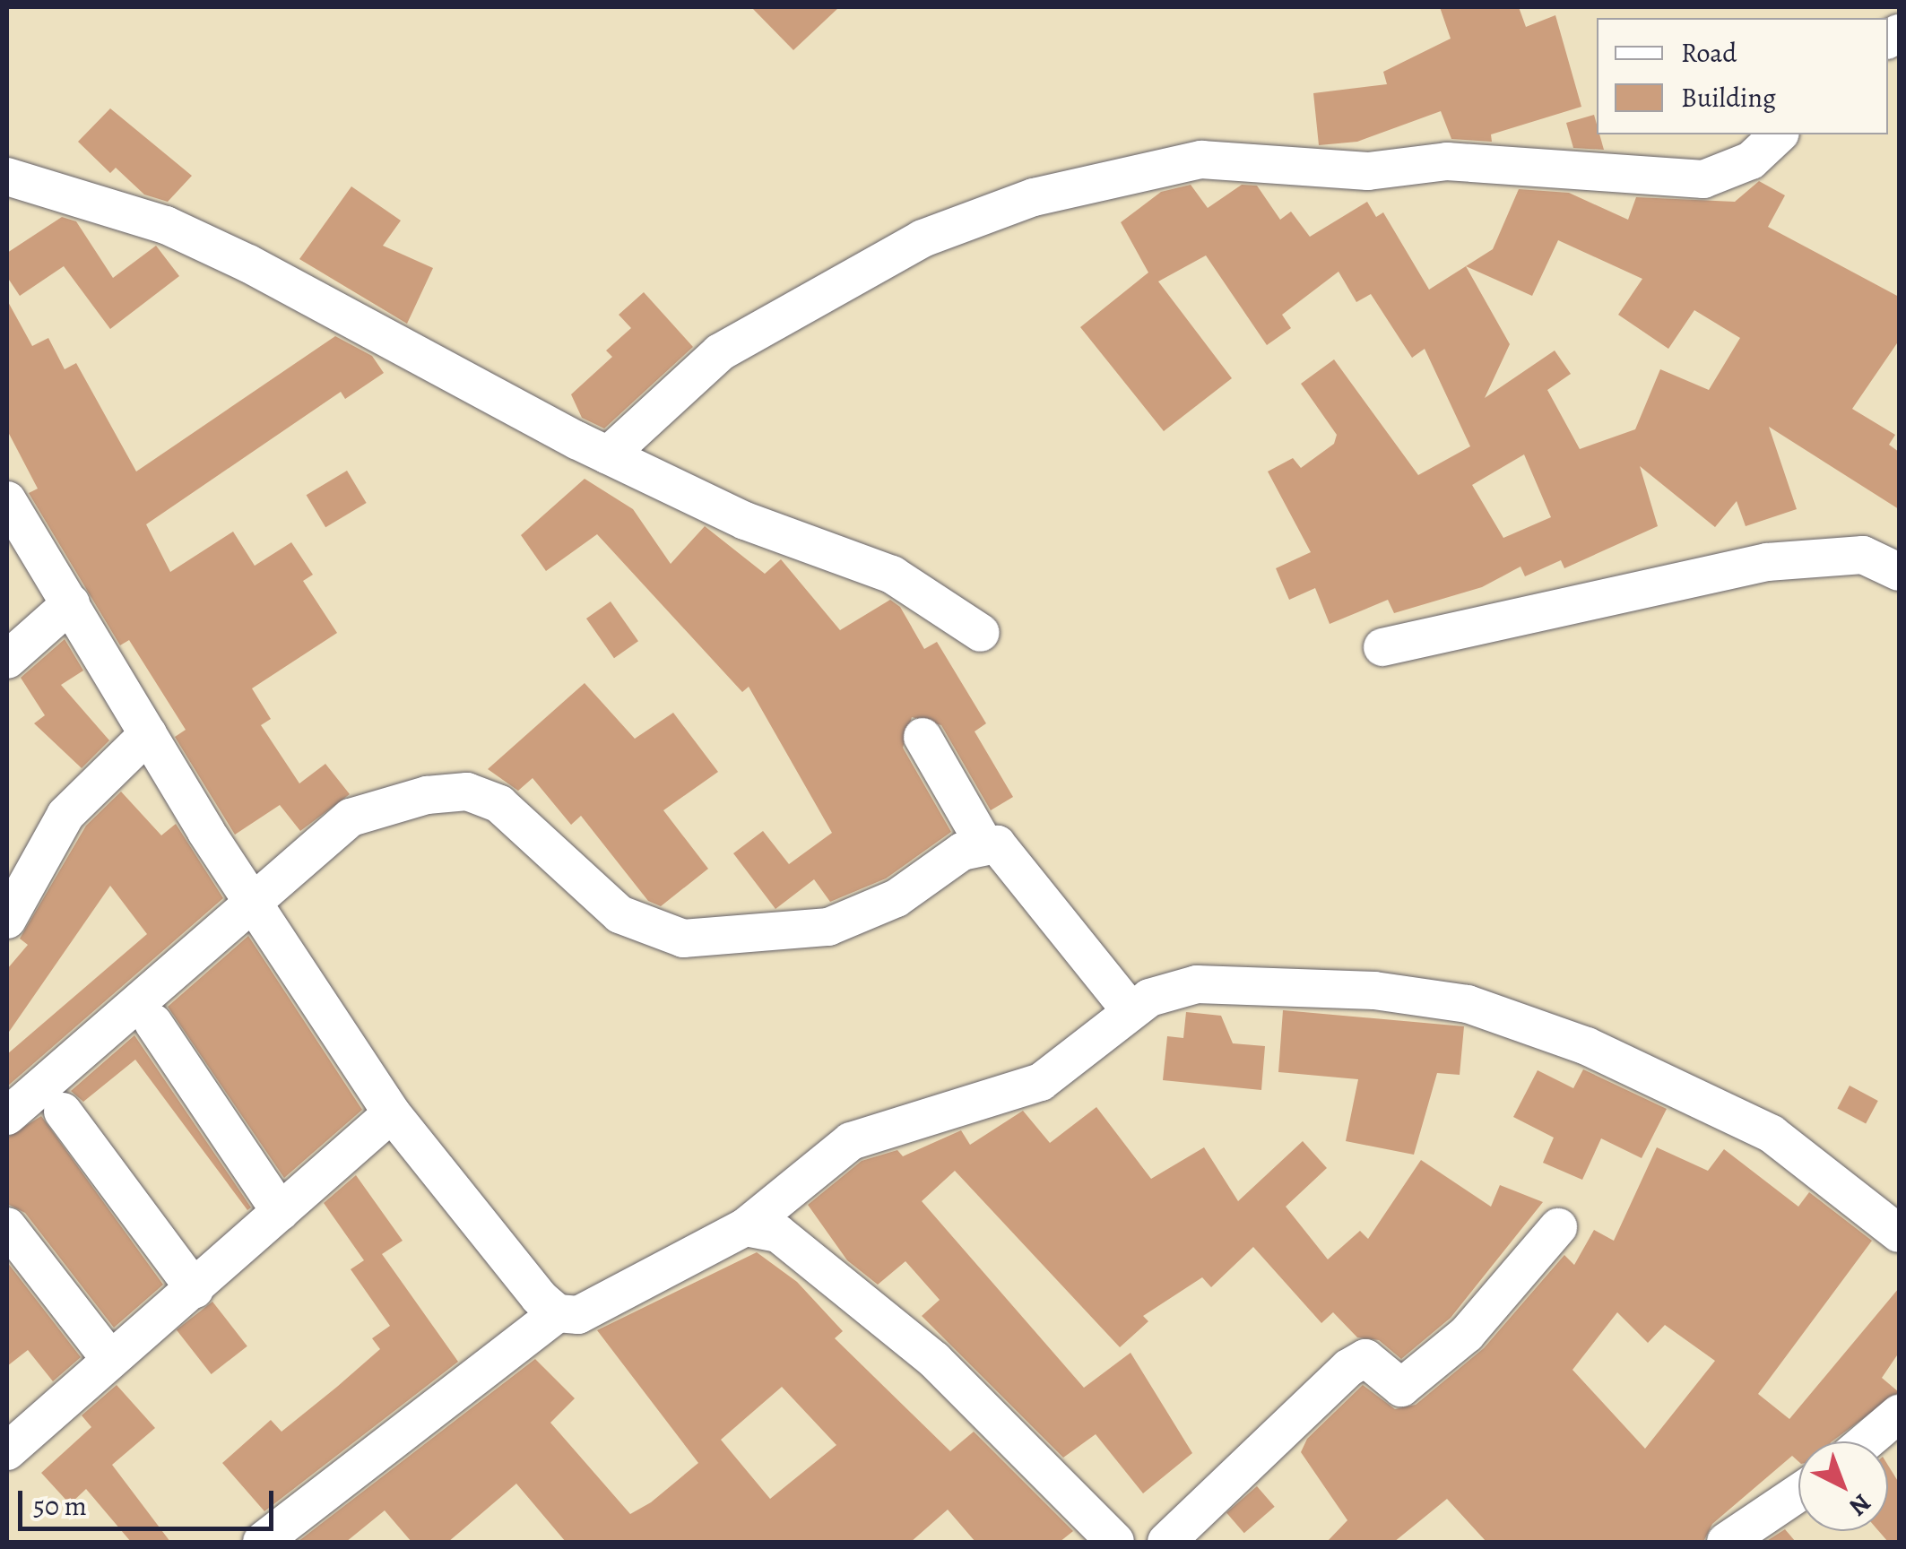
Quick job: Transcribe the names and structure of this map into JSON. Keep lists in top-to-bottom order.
{
  "legend": ["Road", "Building"],
  "scale_bar": "50 m",
  "north": "bottom right"
}
